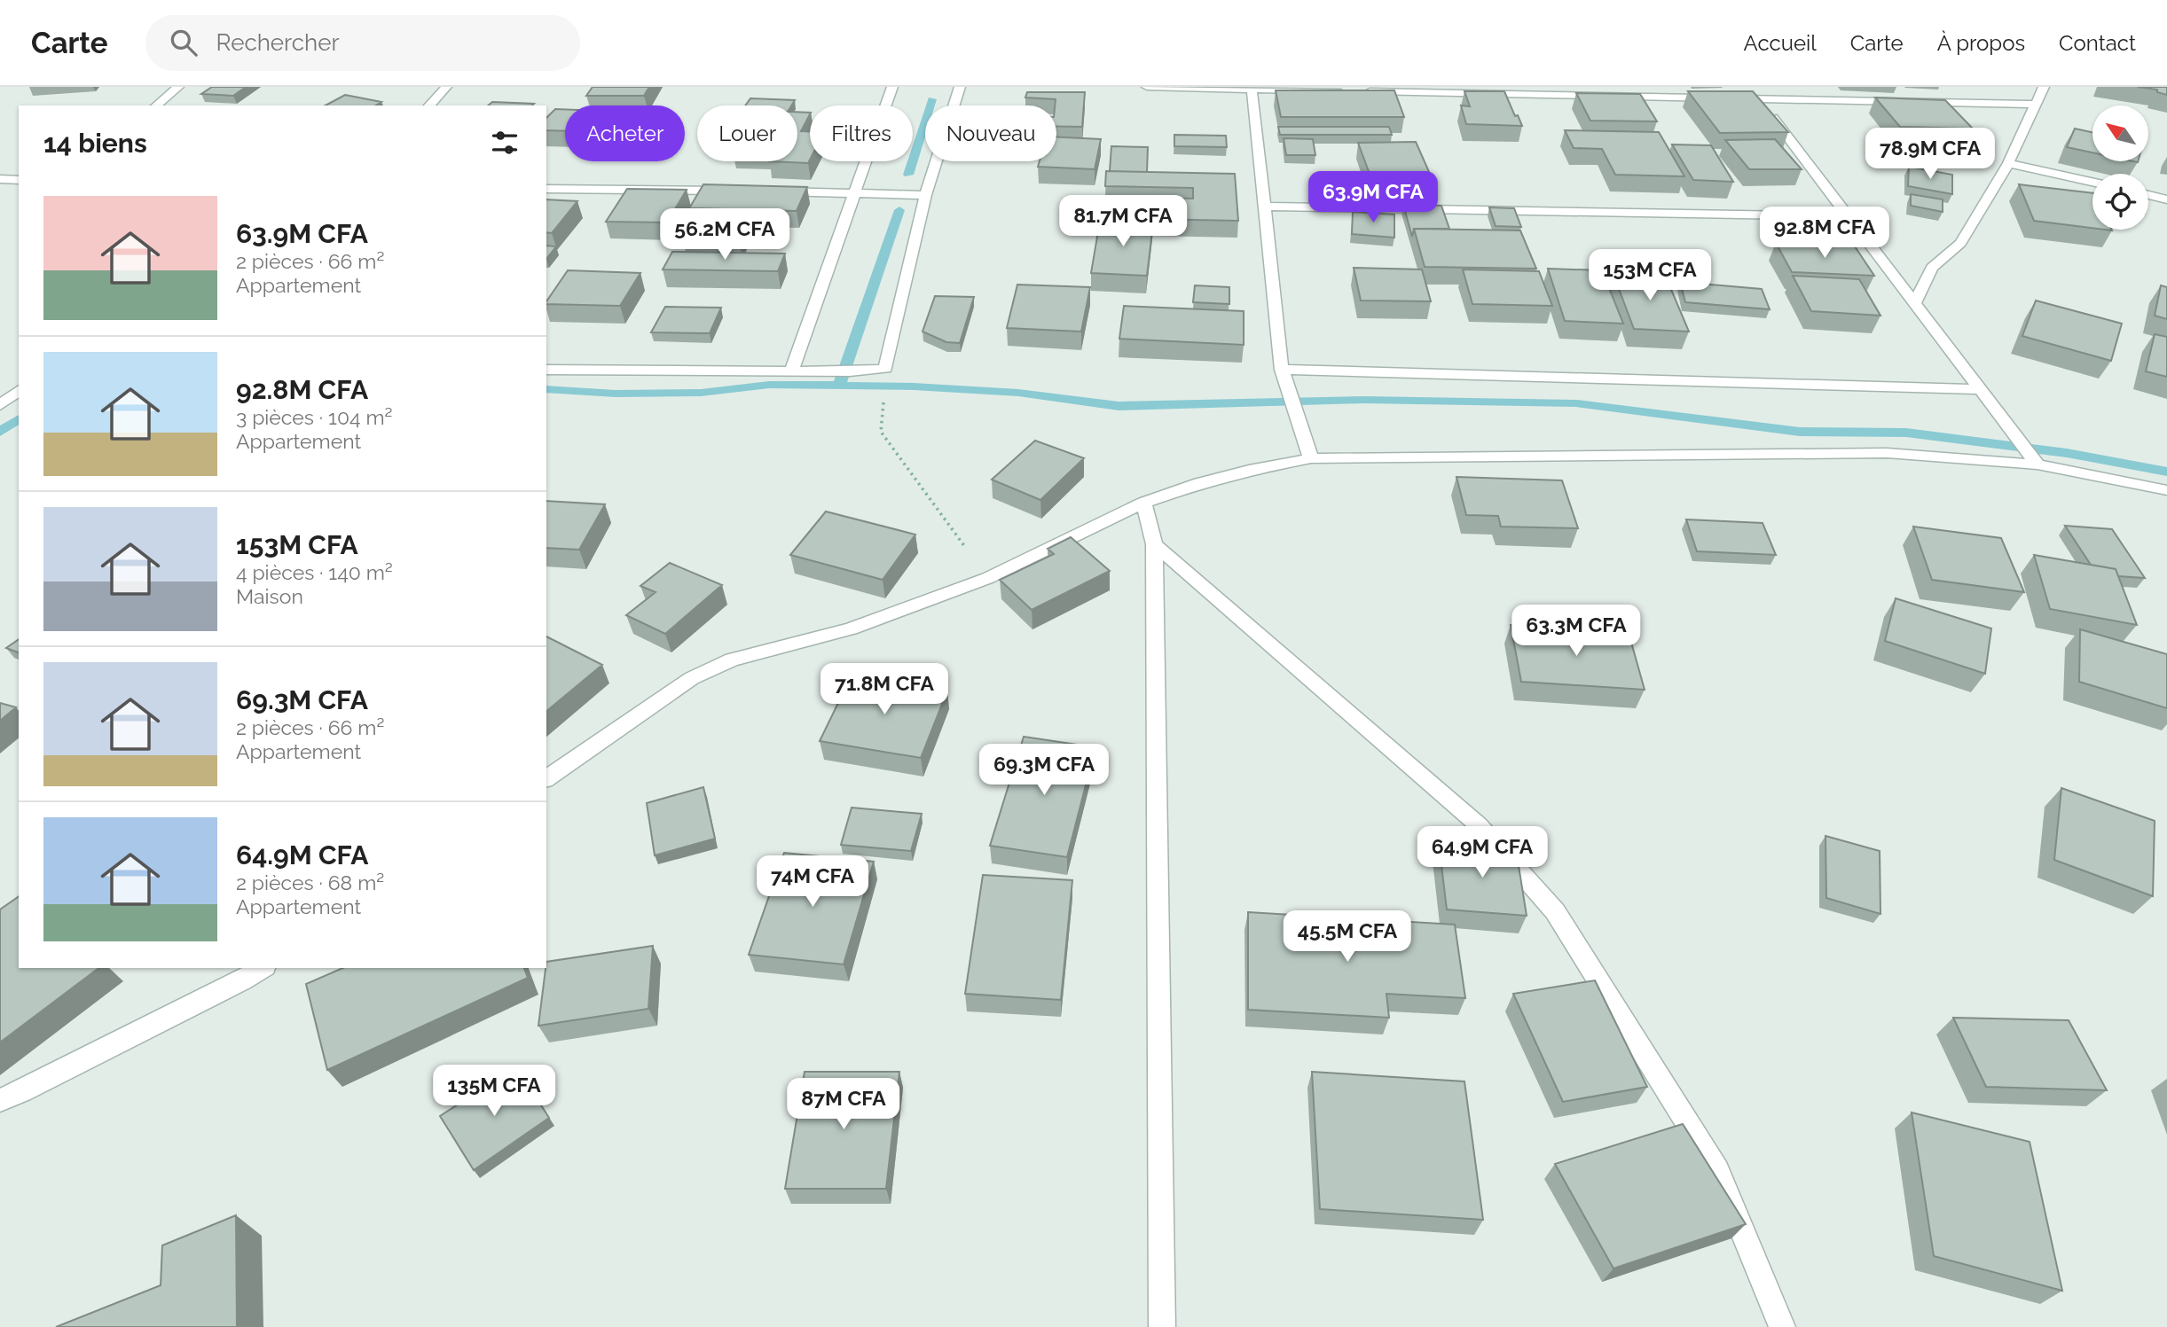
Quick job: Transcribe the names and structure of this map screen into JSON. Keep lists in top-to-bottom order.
{
  "north": "top left",
  "page": {
    "header": "Carte",
    "search": "Rechercher",
    "nav": [
      "Accueil",
      "Carte",
      "À propos",
      "Contact"
    ],
    "chip": [
      "Acheter",
      "Louer",
      "Filtres",
      "Nouveau"
    ],
    "heading": "14 biens",
    "price": [
      "78.9M CFA",
      "63.9M CFA",
      "81.7M CFA",
      "92.8M CFA",
      "56.2M CFA",
      "153M CFA",
      "63.3M CFA",
      "71.8M CFA",
      "69.3M CFA",
      "64.9M CFA",
      "74M CFA",
      "45.5M CFA",
      "135M CFA",
      "87M CFA"
    ],
    "list": [
      {
        "name": "63.9M CFA",
        "note": "2 pièces · 66 m² · Appartement"
      },
      {
        "name": "92.8M CFA",
        "note": "3 pièces · 104 m² · Appartement"
      },
      {
        "name": "153M CFA",
        "note": "4 pièces · 140 m² · Maison"
      },
      {
        "name": "69.3M CFA",
        "note": "2 pièces · 66 m² · Appartement"
      },
      {
        "name": "64.9M CFA",
        "note": "2 pièces · 68 m² · Appartement"
      }
    ]
  }
}
